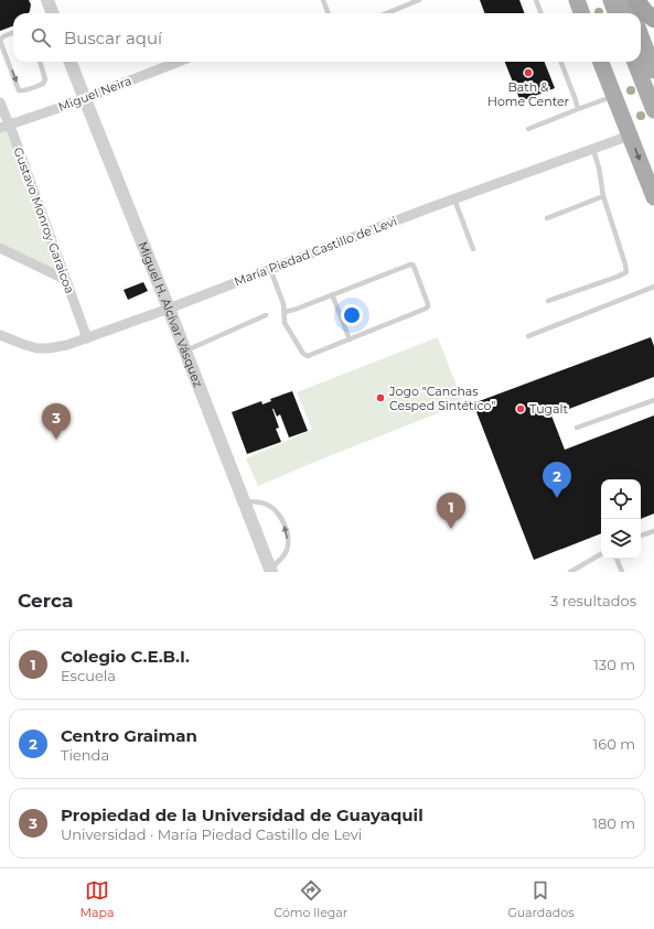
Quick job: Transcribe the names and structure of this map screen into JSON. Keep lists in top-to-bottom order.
{
  "streets": {
    "street": [
      "Miguel Neira",
      "Gustavo Monroy Garaicoa",
      "María Piedad Castillo de Levi",
      "Miguel H. Alcívar Vásquez"
    ]
  },
  "crossings": [
    ["Miguel Neira", "Gustavo Monroy Garaicoa"],
    ["Miguel Neira", "Miguel H. Alcívar Vásquez"],
    ["Gustavo Monroy Garaicoa", "María Piedad Castillo de Levi"],
    ["María Piedad Castillo de Levi", "Miguel H. Alcívar Vásquez"]
  ],
  "places": ["Bath & Home Center", "Jogo \"Canchas Cesped Sintético\"", "Tugalt"],
  "page": {
    "search": "Buscar aquí",
    "pins": ["3", "2", "1"],
    "heading": ["Cerca", "3 resultados"],
    "list": [
      {
        "mark": "1",
        "name": "Colegio C.E.B.I.",
        "note": "Escuela",
        "value": "130 m"
      },
      {
        "mark": "2",
        "name": "Centro Graiman",
        "note": "Tienda",
        "value": "160 m"
      },
      {
        "mark": "3",
        "name": "Propiedad de la Universidad de Guayaquil",
        "note": "Universidad · María Piedad Castillo de Levi",
        "value": "180 m"
      }
    ],
    "nav": ["Mapa", "Cómo llegar", "Guardados"]
  }
}
